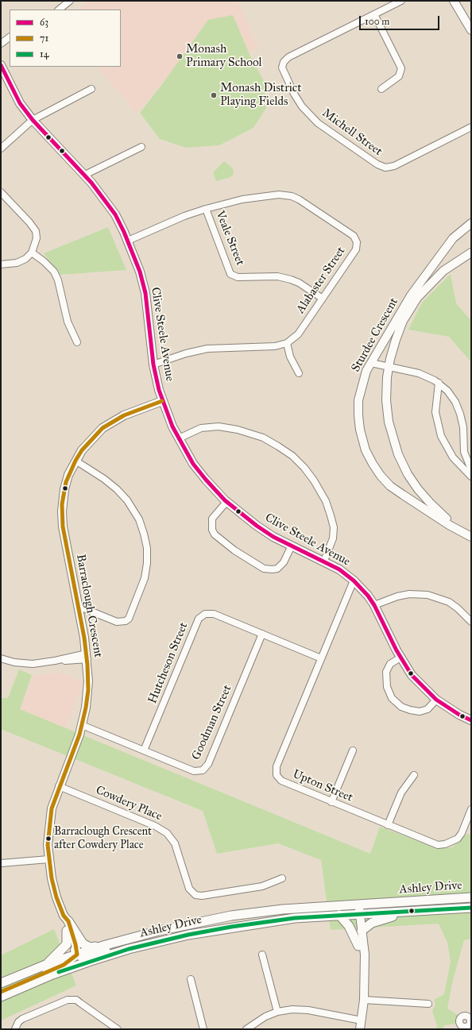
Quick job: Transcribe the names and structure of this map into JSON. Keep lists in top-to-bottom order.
{
  "streets": {
    "main road": ["Ashley Drive"],
    "street": [
      "Michell Street",
      "Veale Street",
      "Alabaster Street",
      "Clive Steele Avenue",
      "Sturdee Crescent",
      "Barraclough Crescent",
      "Hutcheson Street",
      "Goodman Street",
      "Upton Street",
      "Cowdery Place"
    ]
  },
  "crossings": [
    ["Veale Street", "Alabaster Street"],
    ["Alabaster Street", "Clive Steele Avenue"],
    ["Clive Steele Avenue", "Barraclough Crescent"],
    ["Clive Steele Avenue", "Upton Street"],
    ["Barraclough Crescent", "Goodman Street"],
    ["Barraclough Crescent", "Cowdery Place"],
    ["Barraclough Crescent", "Ashley Drive"],
    ["Hutcheson Street", "Goodman Street"],
    ["Hutcheson Street", "Upton Street"]
  ],
  "places": ["Monash Primary School", "Monash District Playing Fields", "Barraclough Crescent after Cowdery Place"],
  "lines": ["transit line 63", "transit line 71", "transit line 14"],
  "legend": ["63", "71", "14"],
  "scale_bar": "100 m"
}
